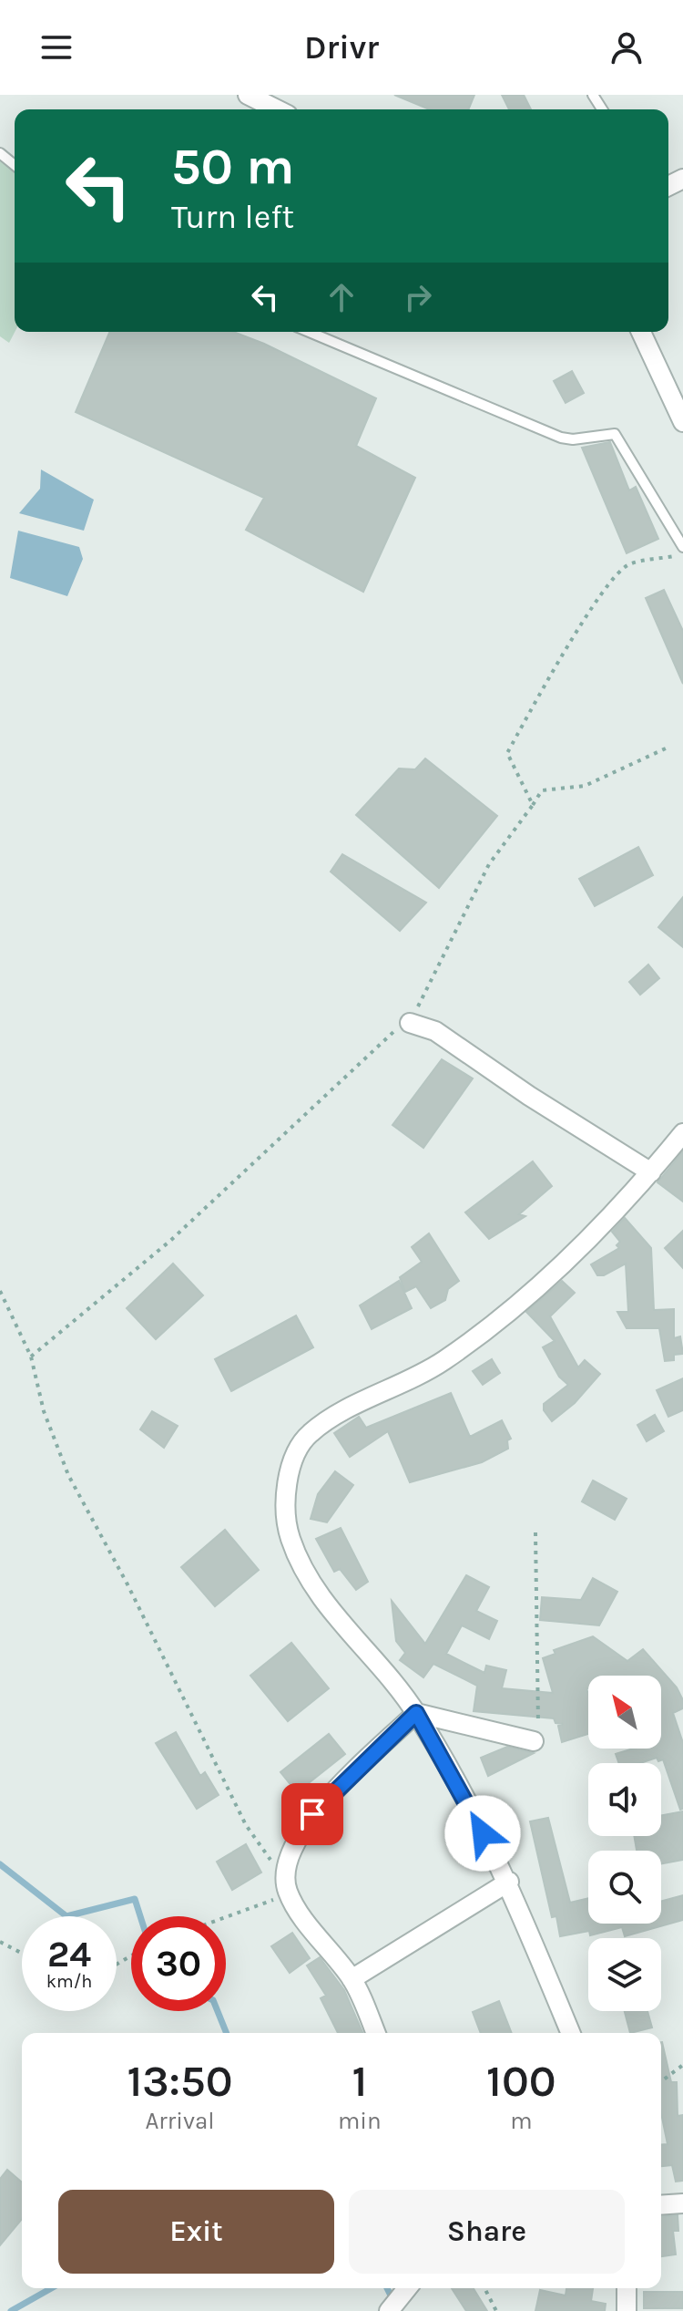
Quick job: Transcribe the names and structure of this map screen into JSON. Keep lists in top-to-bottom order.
{
  "north": "top left",
  "page": {
    "header": "Drivr",
    "turn": ["50 m", "Turn left"],
    "speed": "24 km/h",
    "limit": "30",
    "eta": [
      "13:50",
      "Arrival",
      "1",
      "min",
      "100",
      "m"
    ],
    "buttons": ["Exit", "Share"]
  }
}
